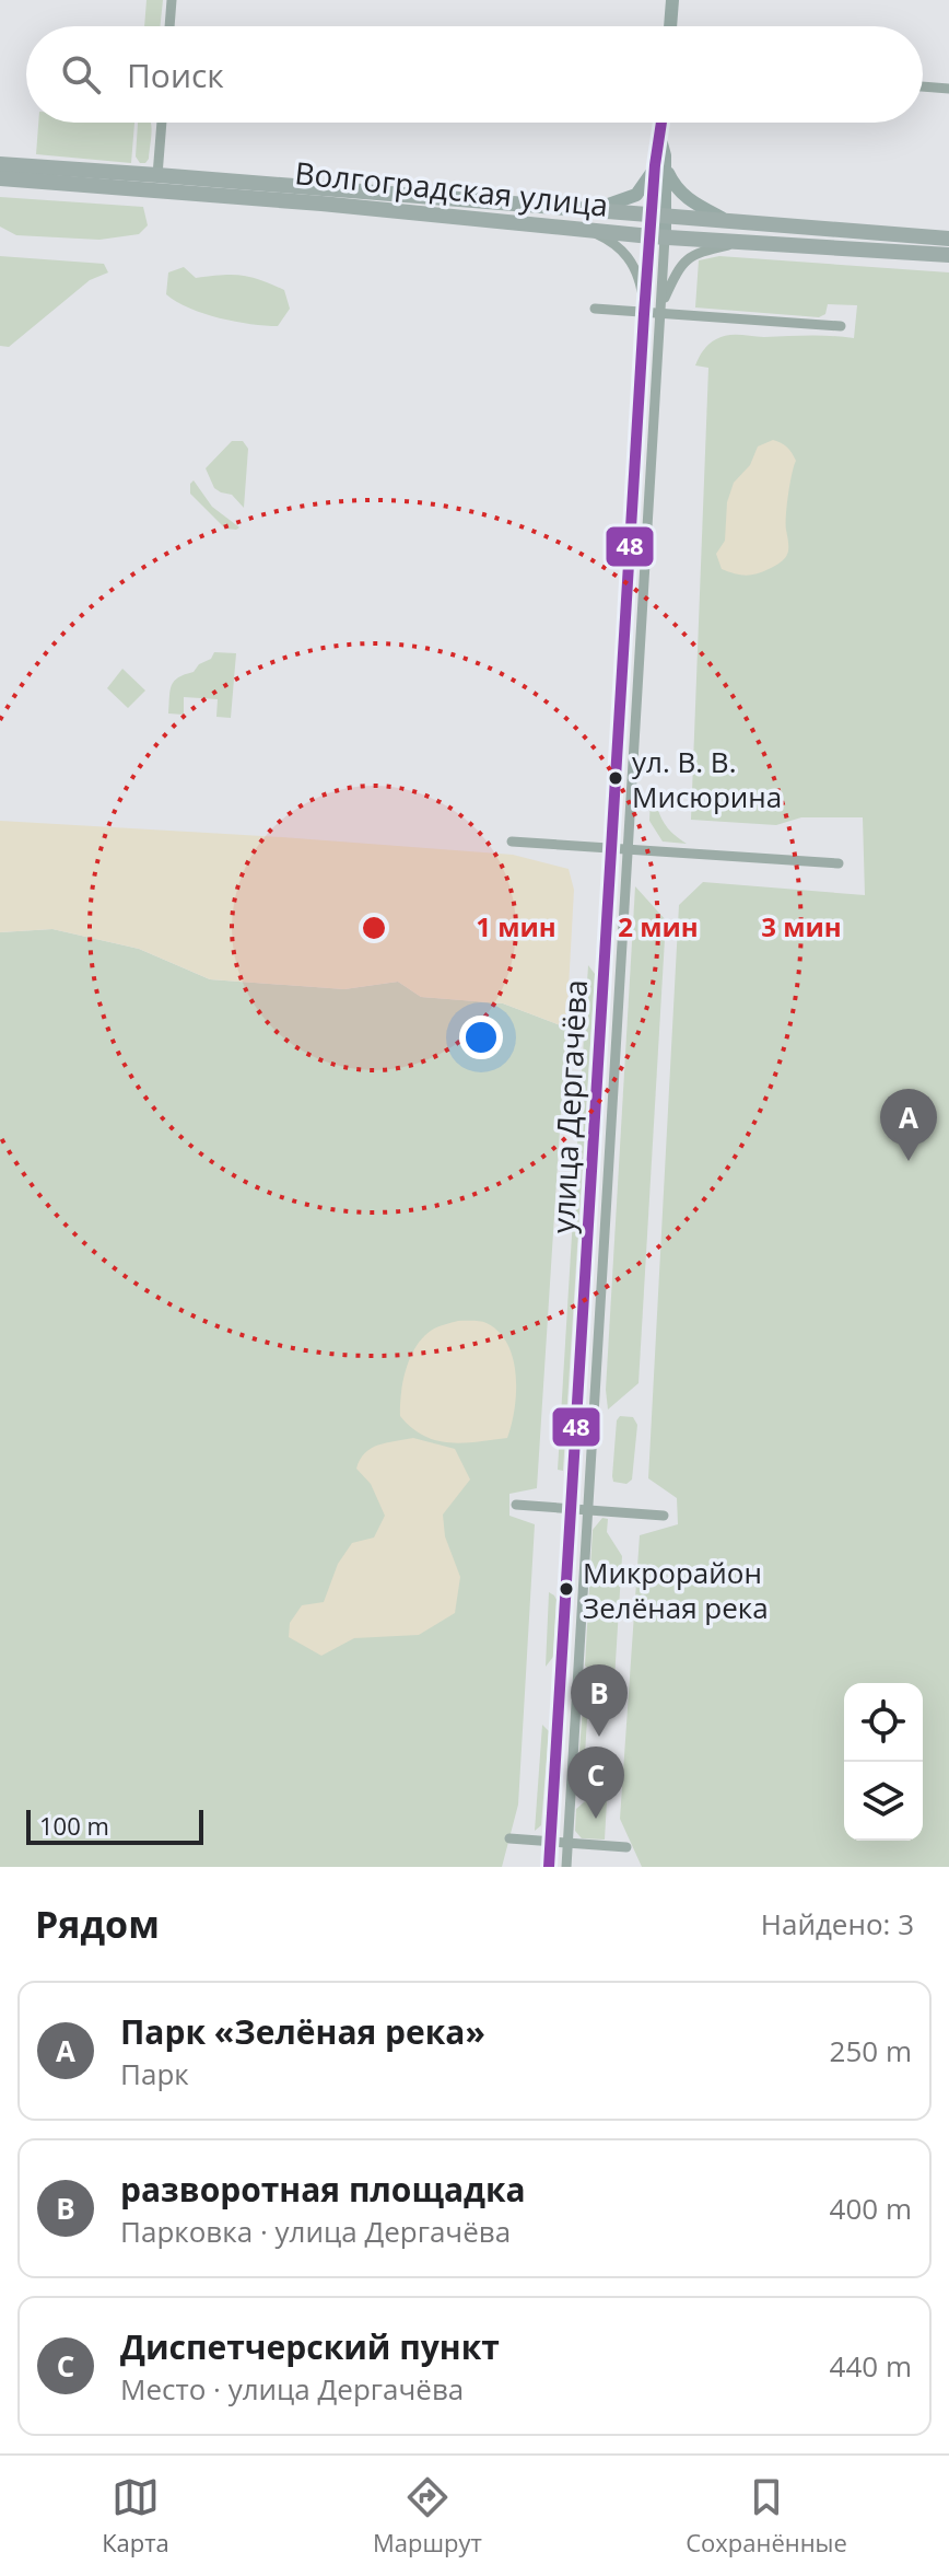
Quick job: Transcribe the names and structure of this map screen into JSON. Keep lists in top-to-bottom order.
{
  "streets": {
    "main road": ["Волгоградская улица"],
    "street": ["улица Дергачёва"]
  },
  "crossings": [
    ["Волгоградская улица", "улица Дергачёва"]
  ],
  "places": ["ул. В. В. Мисюрина", "Микрорайон Зелёная река"],
  "lines": ["transit line 48"],
  "scale_bar": "100 m",
  "page": {
    "search": "Поиск",
    "pins": ["A", "B", "C"],
    "scale": "100 m",
    "heading": ["Рядом", "Найдено: 3"],
    "list": [
      {
        "mark": "A",
        "name": "Парк «Зелёная река»",
        "note": "Парк",
        "value": "250 m"
      },
      {
        "mark": "B",
        "name": "разворотная площадка",
        "note": "Парковка · улица Дергачёва",
        "value": "400 m"
      },
      {
        "mark": "C",
        "name": "Диспетчерский пункт",
        "note": "Место · улица Дергачёва",
        "value": "440 m"
      }
    ],
    "nav": ["Карта", "Маршрут", "Сохранённые"]
  },
  "rings": ["1 мин", "2 мин", "3 мин"]
}
